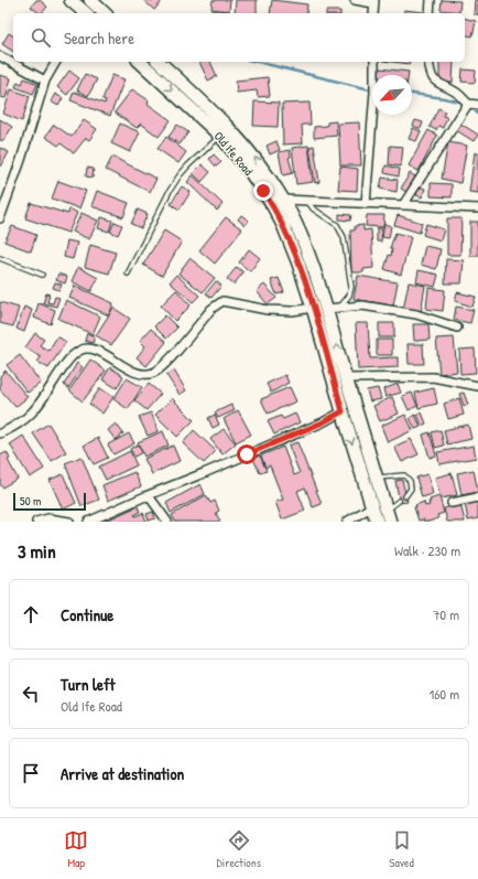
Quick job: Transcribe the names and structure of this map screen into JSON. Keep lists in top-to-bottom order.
{
  "streets": {
    "main road": ["Old Ife Road"]
  },
  "scale_bar": "50 m",
  "north": "bottom left",
  "page": {
    "search": "Search here",
    "scale": "50 m",
    "heading": ["3 min", "Walk · 230 m"],
    "list": [
      ["Continue", "70 m"],
      ["Turn left", "Old Ife Road", "160 m"],
      "Arrive at destination"
    ],
    "nav": ["Map", "Directions", "Saved"]
  }
}
